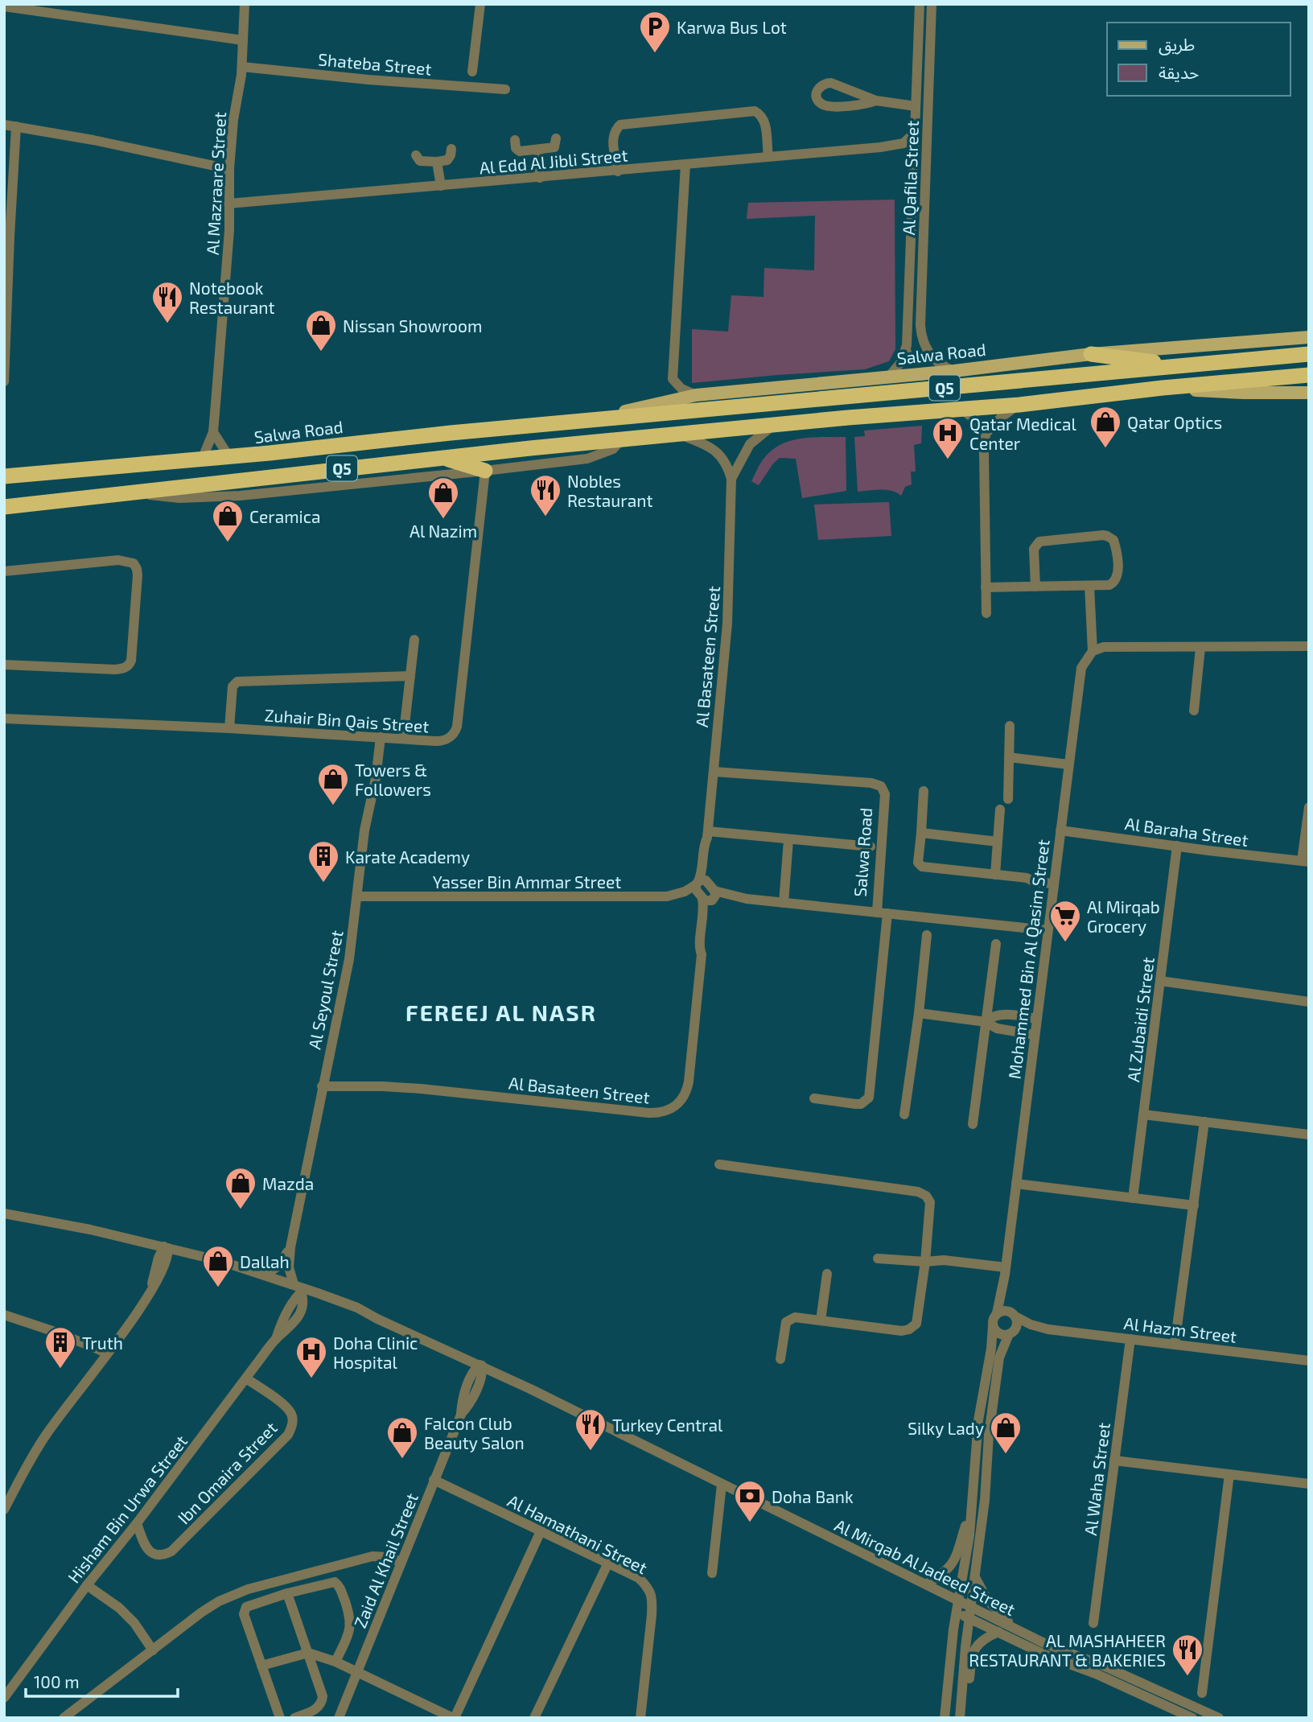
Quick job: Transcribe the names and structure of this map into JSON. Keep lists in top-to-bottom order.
{
  "streets": {
    "highway": ["Salwa Road", "Q5"],
    "street": [
      "Shateba Street",
      "Al Edd Al Jibli Street",
      "Al Qafila Street",
      "Al Mazraare Street",
      "Al Basateen Street",
      "Zuhair Bin Qais Street",
      "Al Baraha Street",
      "Yasser Bin Ammar Street",
      "Mohammed Bin Al Qasim Street",
      "Al Seyoul Street",
      "Al Zubaidi Street",
      "Al Hazm Street",
      "Ibn Omaira Street",
      "Al Waha Street",
      "Hisham Bin Urwa Street",
      "Al Hamathani Street",
      "Zaid Al Khail Street",
      "Al Mirqab Al Jadeed Street"
    ]
  },
  "crossings": [
    ["Shateba Street", "Al Mazraare Street"],
    ["Al Edd Al Jibli Street", "Al Qafila Street"],
    ["Al Edd Al Jibli Street", "Al Mazraare Street"],
    ["Al Qafila Street", "Salwa Road"],
    ["Al Mazraare Street", "Salwa Road"],
    ["Salwa Road", "Al Basateen Street"],
    ["Q5", "Al Basateen Street"],
    ["Al Basateen Street", "Yasser Bin Ammar Street"],
    ["Al Basateen Street", "Al Seyoul Street"],
    ["Zuhair Bin Qais Street", "Al Seyoul Street"],
    ["Al Baraha Street", "Mohammed Bin Al Qasim Street"],
    ["Al Baraha Street", "Al Zubaidi Street"],
    ["Yasser Bin Ammar Street", "Al Seyoul Street"],
    ["Mohammed Bin Al Qasim Street", "Al Hazm Street"],
    ["Al Seyoul Street", "Hisham Bin Urwa Street"],
    ["Al Seyoul Street", "Al Mirqab Al Jadeed Street"],
    ["Al Hazm Street", "Al Waha Street"],
    ["Ibn Omaira Street", "Hisham Bin Urwa Street"],
    ["Hisham Bin Urwa Street", "Al Mirqab Al Jadeed Street"],
    ["Al Hamathani Street", "Zaid Al Khail Street"],
    ["Zaid Al Khail Street", "Al Mirqab Al Jadeed Street"]
  ],
  "districts": ["FEREEJ AL NASR"],
  "places": {
    "parking": ["Karwa Bus Lot"],
    "restaurant": [
      "Notebook Restaurant",
      "Nobles Restaurant",
      "Turkey Central",
      "AL MASHAHEER RESTAURANT & BAKERIES"
    ],
    "shop": [
      "Nissan Showroom",
      "Qatar Optics",
      "Al Nazim",
      "Ceramica",
      "Towers & Followers",
      "Mazda",
      "Dallah",
      "Silky Lady",
      "Falcon Club Beauty Salon"
    ],
    "hospital": ["Qatar Medical Center", "Doha Clinic Hospital"],
    "building": ["Karate Academy", "Truth"],
    "supermarket": ["Al Mirqab Grocery"],
    "bank": ["Doha Bank"]
  },
  "legend": ["طريق", "حديقة"],
  "scale_bar": "100 m"
}
